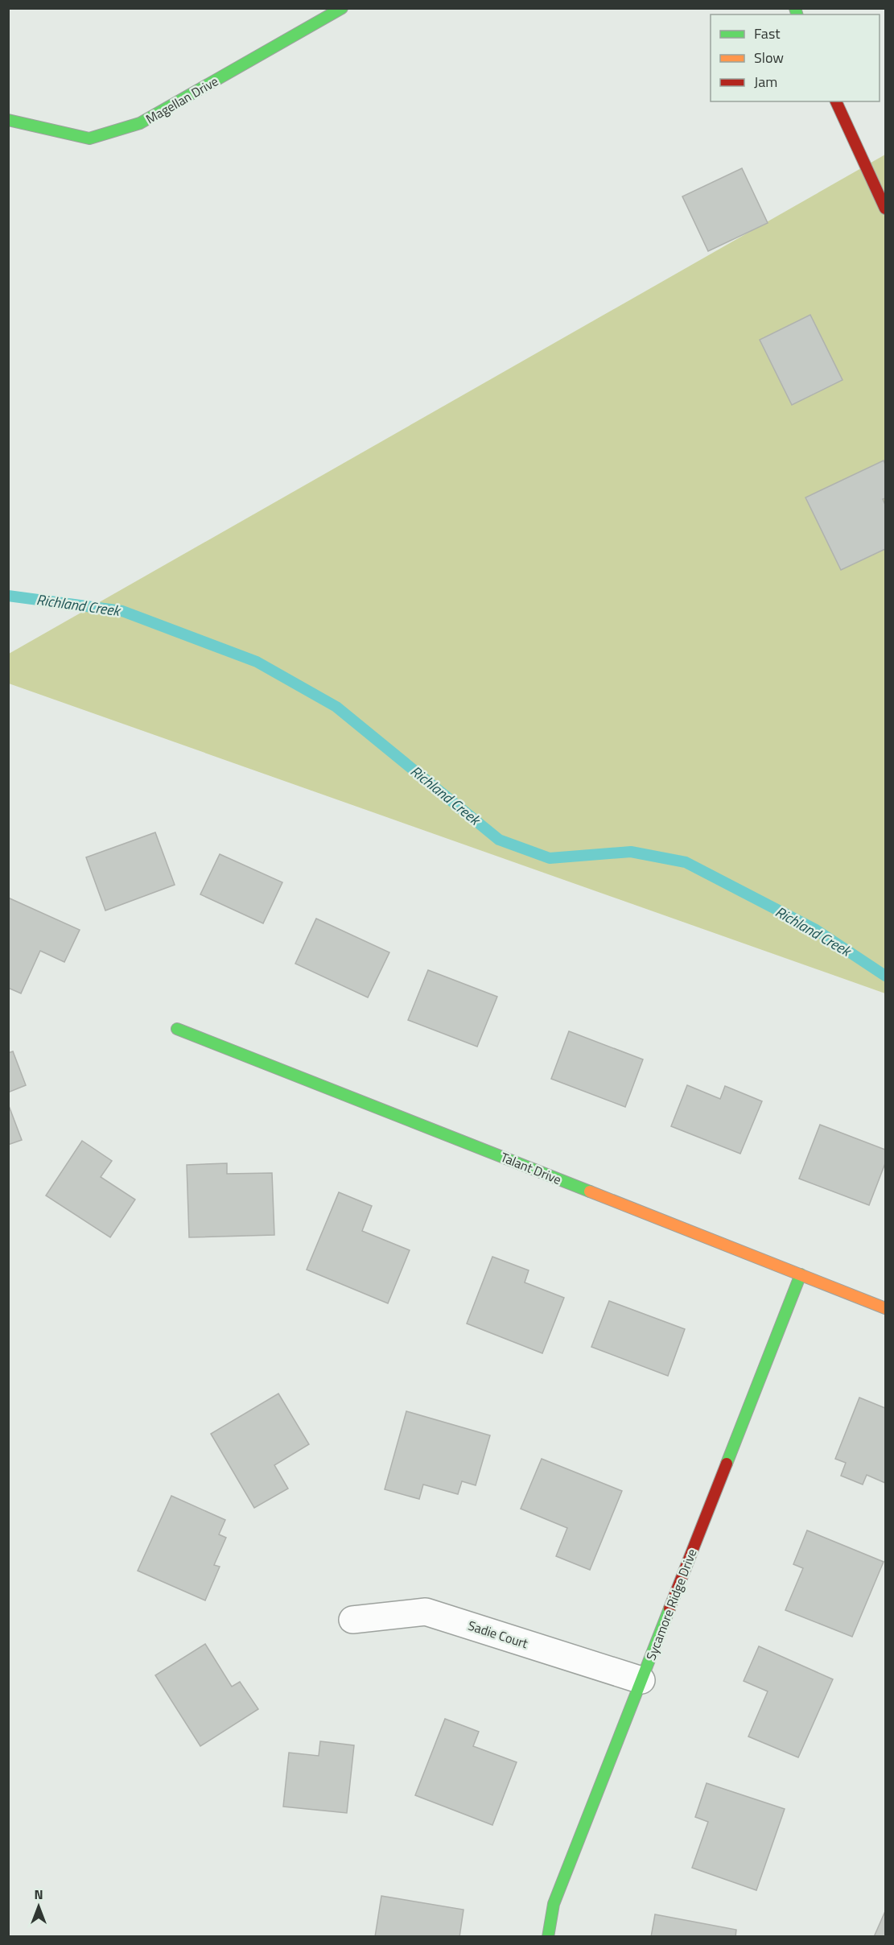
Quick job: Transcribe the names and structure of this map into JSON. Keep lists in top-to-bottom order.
{
  "streets": {
    "street": [
      "Magellan Drive",
      "Talant Drive",
      "Sycamore Ridge Drive",
      "Sadie Court"
    ]
  },
  "crossings": [
    ["Talant Drive", "Sycamore Ridge Drive"],
    ["Sycamore Ridge Drive", "Sadie Court"]
  ],
  "water": ["Richland Creek"],
  "legend": ["Fast", "Slow", "Jam"],
  "north": "top"
}
